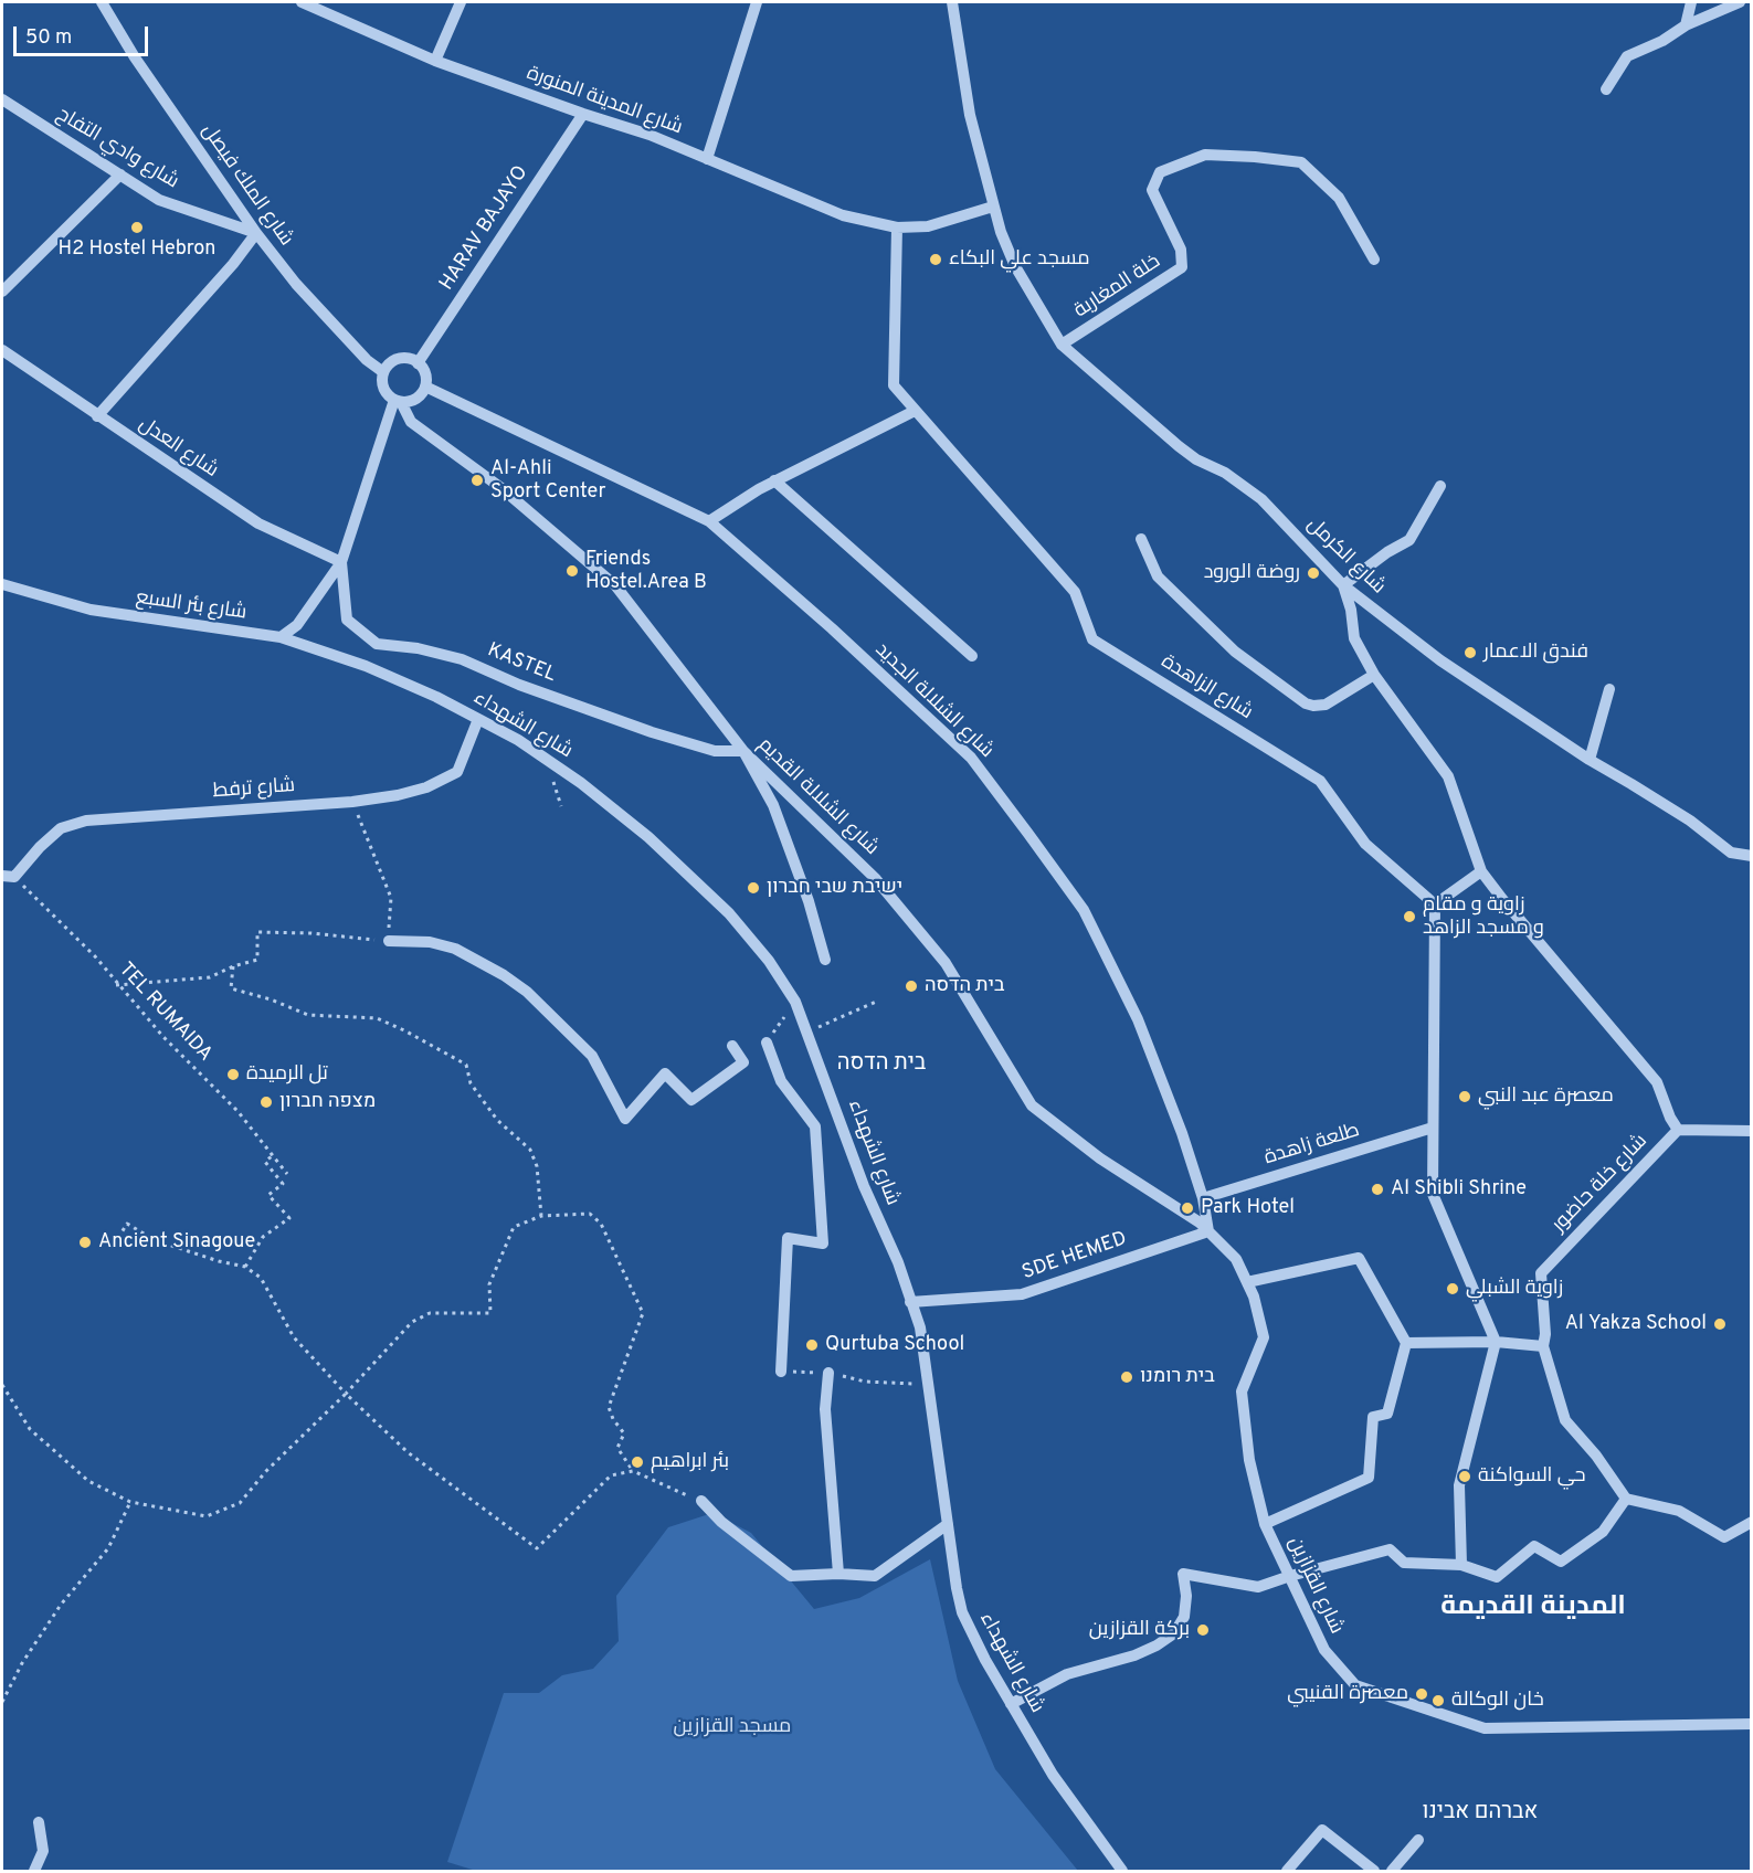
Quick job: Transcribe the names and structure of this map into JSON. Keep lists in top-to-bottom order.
{
  "streets": {
    "street": [
      "شارع المدينة المنورة",
      "شارع وادي التفاح",
      "شارع الملك فيصل",
      "HARAV BAJAYO",
      "خلة المغاربة",
      "شارع العدل",
      "شارع الكرمل",
      "شارع بئر السبع",
      "KASTEL",
      "شارع الزاهدة",
      "شارع الشلالة الجديد",
      "شارع الشهداء",
      "شارع ترفط",
      "شارع الشلالة القديم",
      "طلعة زاهدة",
      "شارع خلة حاضور",
      "SDE HEMED",
      "شارع القزازين"
    ],
    "path": ["TEL RUMAIDA"]
  },
  "crossings": [
    ["شارع المدينة المنورة", "HARAV BAJAYO"],
    ["شارع المدينة المنورة", "شارع الكرمل"],
    ["شارع المدينة المنورة", "شارع الزاهدة"],
    ["شارع وادي التفاح", "شارع الملك فيصل"],
    ["شارع الملك فيصل", "HARAV BAJAYO"],
    ["شارع الملك فيصل", "شارع الشلالة الجديد"],
    ["شارع الملك فيصل", "شارع الشلالة القديم"],
    ["HARAV BAJAYO", "شارع الشلالة الجديد"],
    ["HARAV BAJAYO", "شارع الشلالة القديم"],
    ["خلة المغاربة", "شارع الكرمل"],
    ["شارع العدل", "KASTEL"],
    ["شارع بئر السبع", "شارع الشهداء"],
    ["KASTEL", "شارع الشلالة القديم"],
    ["شارع الشلالة الجديد", "شارع الشلالة القديم"],
    ["شارع الشلالة الجديد", "طلعة زاهدة"],
    ["شارع الشلالة الجديد", "SDE HEMED"],
    ["شارع الشلالة الجديد", "شارع القزازين"],
    ["شارع الشهداء", "شارع ترفط"],
    ["شارع الشهداء", "SDE HEMED"],
    ["شارع ترفط", "TEL RUMAIDA"],
    ["شارع الشلالة القديم", "SDE HEMED"],
    ["شارع الشلالة القديم", "شارع القزازين"],
    ["SDE HEMED", "شارع القزازين"]
  ],
  "districts": ["בית הדסה", "المدينة القديمة", "אברהם אבינו"],
  "parks": ["مسجد القزازين"],
  "places": [
    "H2 Hostel Hebron",
    "مسجد علي البكاء",
    "Al-Ahli Sport Center",
    "Friends Hostel.Area B",
    "روضة الورود",
    "فندق الاعمار",
    "ישיבת שבי חברון",
    "زاوية و مقام و مسجد الزاهد",
    "בית הדסה",
    "تل الرميدة",
    "معصرة عبد النبي",
    "מצפה חברון",
    "Al Shibli Shrine",
    "Park Hotel",
    "Ancient Sinagoue",
    "زاوية الشبلي",
    "Al Yakza School",
    "Qurtuba School",
    "בית רומנו",
    "بئر ابراهيم",
    "حي السواكنة",
    "بركة القزازين",
    "معصرة القنيبي",
    "خان الوكالة"
  ],
  "scale_bar": "50 m"
}
